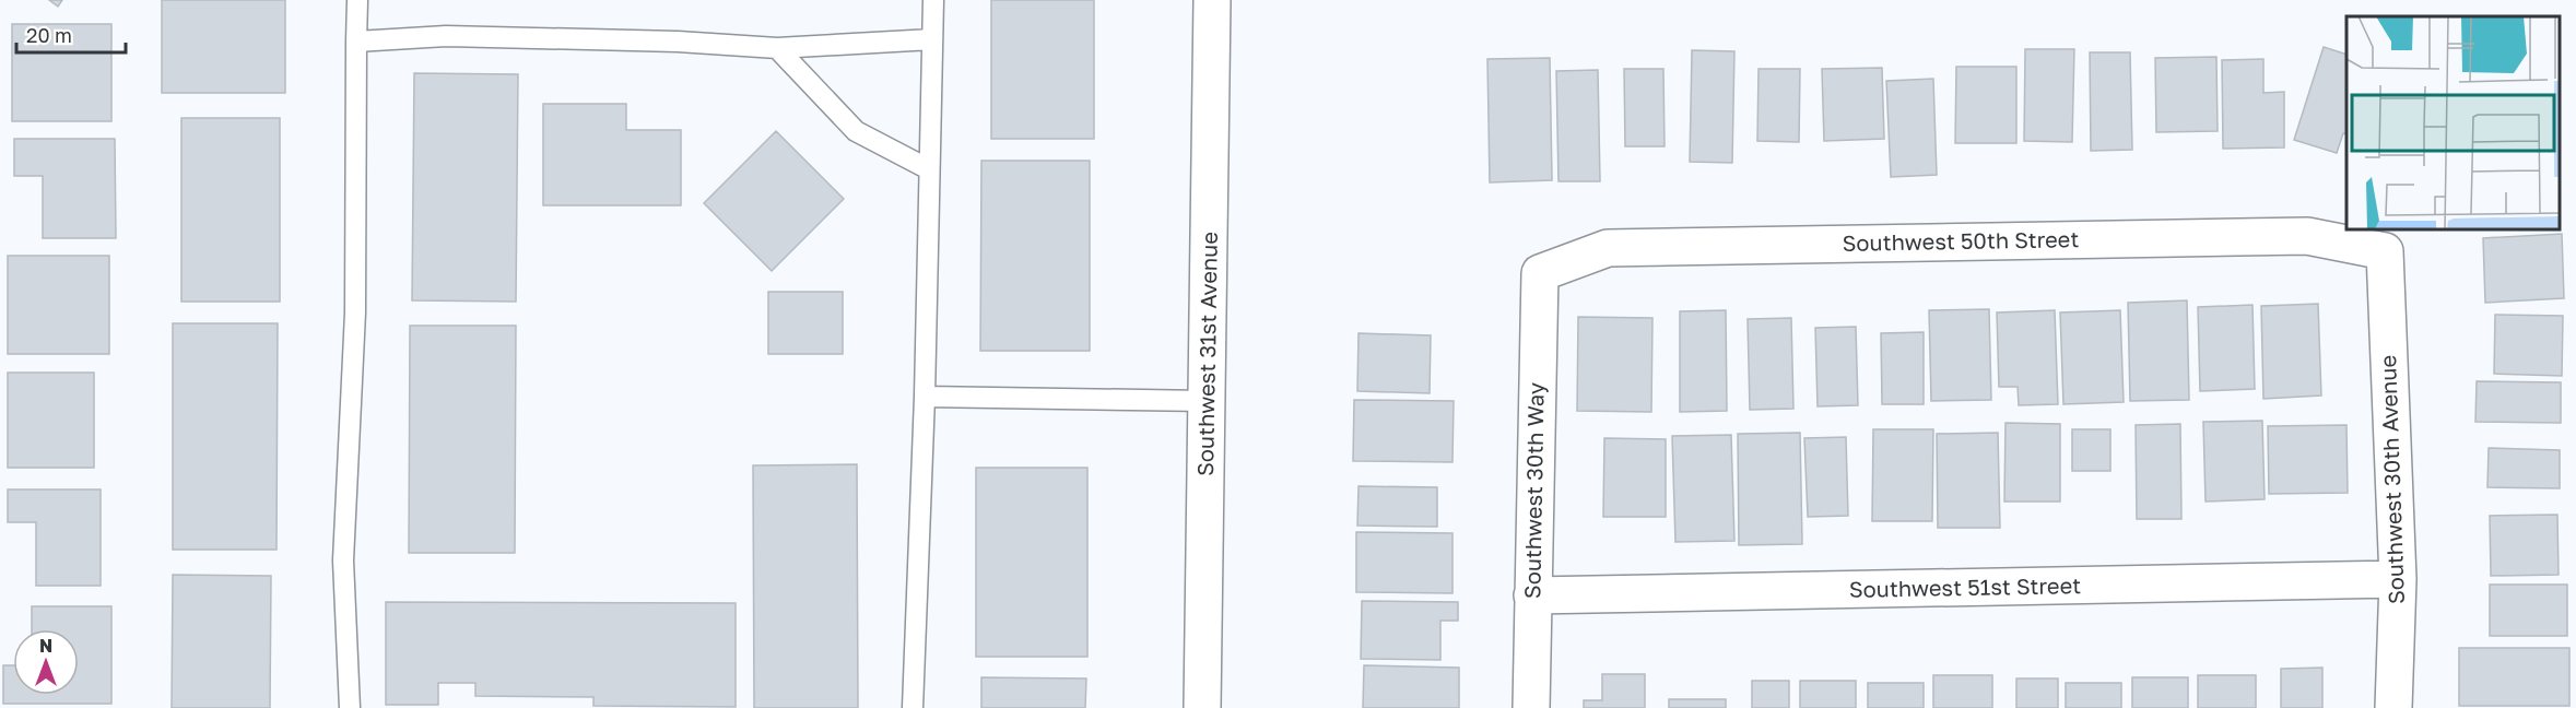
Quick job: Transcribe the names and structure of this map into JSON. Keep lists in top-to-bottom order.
{
  "streets": {
    "street": [
      "Southwest 50th Street",
      "Southwest 31st Avenue",
      "Southwest 30th Avenue",
      "Southwest 30th Way",
      "Southwest 51st Street"
    ]
  },
  "crossings": [
    ["Southwest 50th Street", "Southwest 30th Avenue"],
    ["Southwest 50th Street", "Southwest 30th Way"],
    ["Southwest 30th Avenue", "Southwest 51st Street"],
    ["Southwest 30th Way", "Southwest 51st Street"]
  ],
  "scale_bar": "20 m",
  "north": "top"
}
